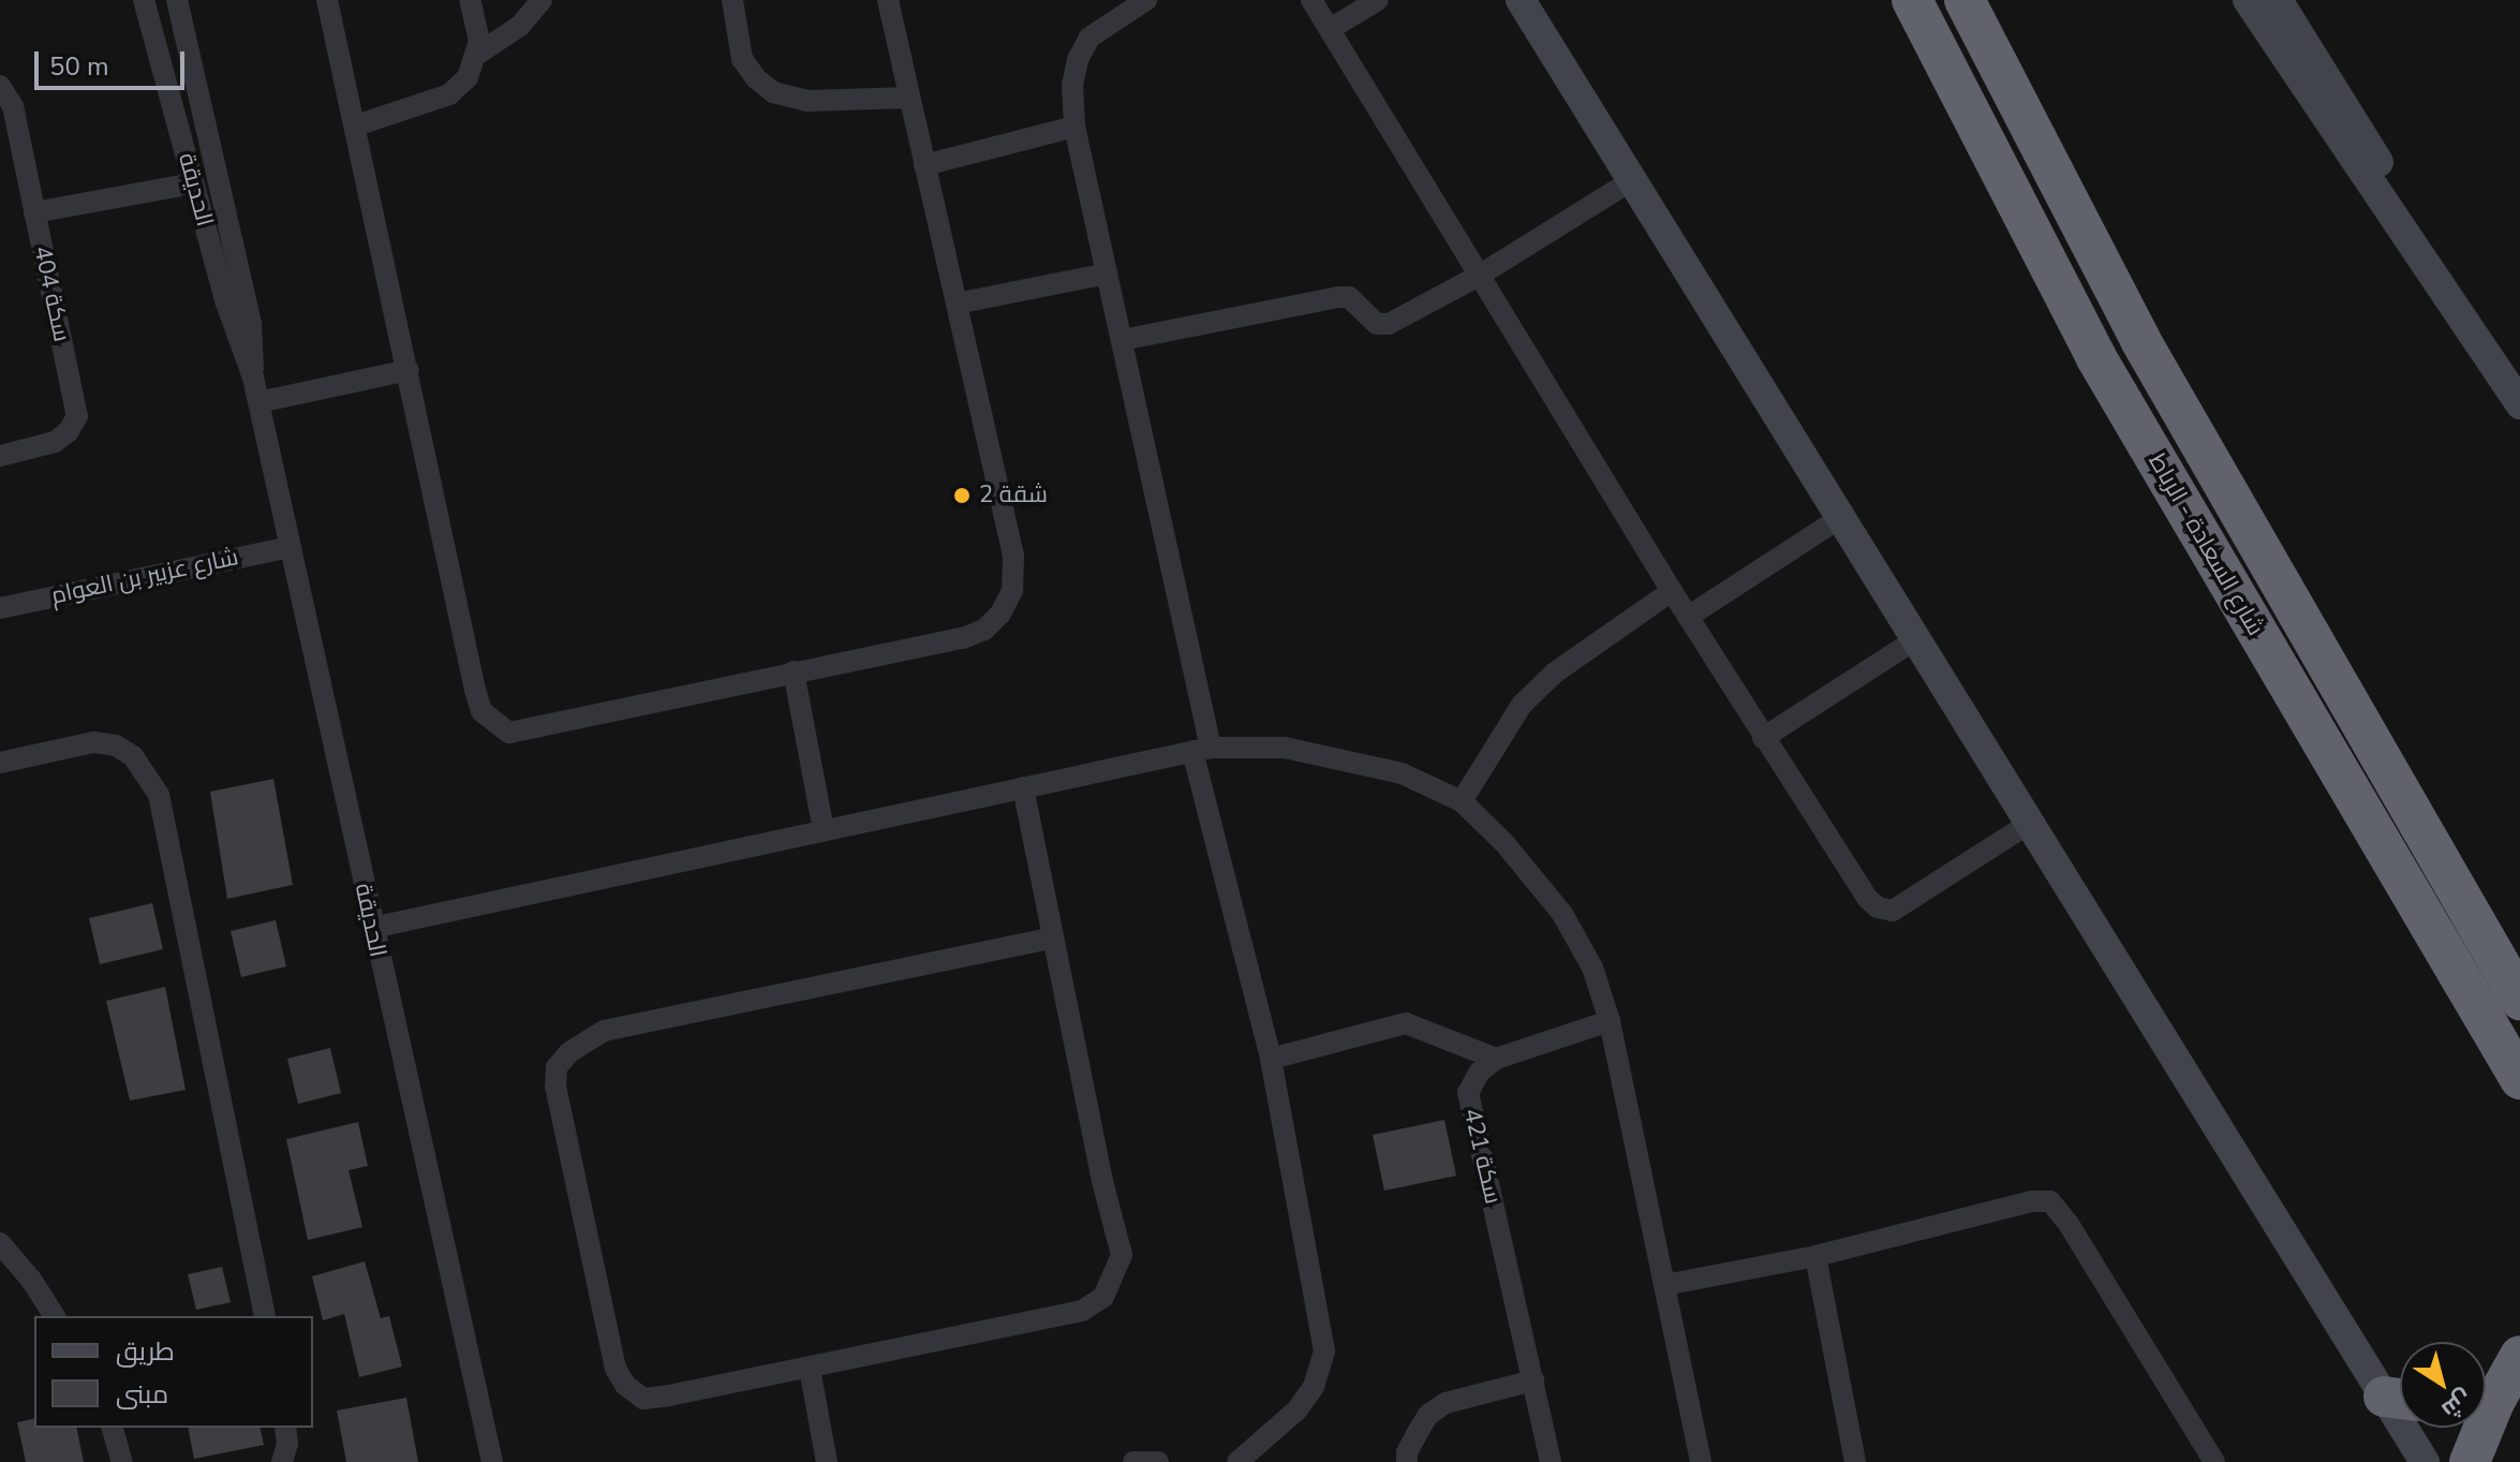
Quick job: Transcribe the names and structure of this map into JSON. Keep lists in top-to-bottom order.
{
  "streets": {
    "highway": ["شارع السعادة - الرباط"],
    "street": [
      "الحديقة",
      "سكة 404",
      "شارع عزبير بن العوام",
      "سكة 421"
    ]
  },
  "crossings": [
    ["الحديقة", "شارع عزبير بن العوام"]
  ],
  "places": ["شقة 2"],
  "legend": ["طريق", "مبنى"],
  "scale_bar": "50 m",
  "north": "bottom right"
}
